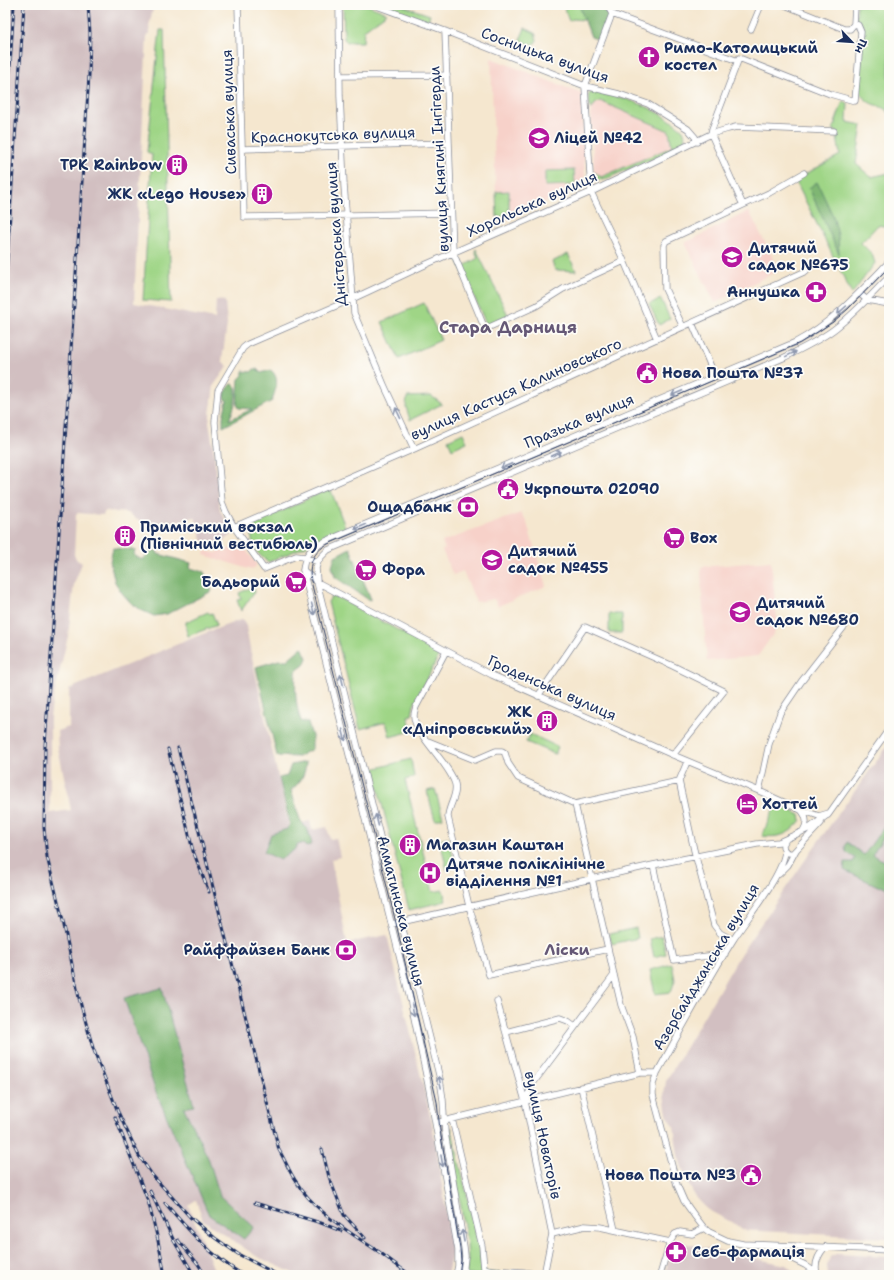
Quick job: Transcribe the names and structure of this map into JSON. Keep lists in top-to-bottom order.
{
  "streets": {
    "street": [
      "Сосницька вулиця",
      "Сиваська вулиця",
      "Краснокутська вулиця",
      "вулиця Княгині Інгігерди",
      "Хорольська вулиця",
      "Дністерська вулиця",
      "вулиця Кастуся Калиновського",
      "Празька вулиця",
      "Гроденська вулиця",
      "Алматинська вулиця",
      "Азербайджанська вулиця",
      "вулиця Новаторів"
    ]
  },
  "crossings": [
    ["Сосницька вулиця", "вулиця Княгині Інгігерди"],
    ["Сосницька вулиця", "Хорольська вулиця"],
    ["Сиваська вулиця", "Краснокутська вулиця"],
    ["Сиваська вулиця", "Дністерська вулиця"],
    ["Краснокутська вулиця", "вулиця Княгині Інгігерди"],
    ["Краснокутська вулиця", "Дністерська вулиця"],
    ["вулиця Княгині Інгігерди", "Хорольська вулиця"],
    ["Хорольська вулиця", "Дністерська вулиця"],
    ["Хорольська вулиця", "вулиця Кастуся Калиновського"],
    ["Дністерська вулиця", "вулиця Кастуся Калиновського"],
    ["Празька вулиця", "Алматинська вулиця"],
    ["Гроденська вулиця", "Алматинська вулиця"],
    ["Гроденська вулиця", "Азербайджанська вулиця"],
    ["Алматинська вулиця", "Азербайджанська вулиця"]
  ],
  "one_way": ["Дністерська вулиця"],
  "districts": ["Стара Дарниця", "Ліски"],
  "places": {
    "church": ["Римо-Католицький костел"],
    "school or university": [
      "Ліцей №42",
      "Дитячий садок №675",
      "Дитячий садок №455",
      "Дитячий садок №680"
    ],
    "building": [
      "ТРК Rainbow",
      "ЖК «Lego House»",
      "Приміський вокзал (Північний вестибюль)",
      "ЖК «Дніпровський»",
      "Магазин Каштан"
    ],
    "pharmacy": ["Аннушка", "Себ-фармація"],
    "public building": ["Нова Пошта №37", "Укрпошта 02090", "Нова Пошта №3"],
    "bank": ["Ощадбанк", "Райффайзен Банк"],
    "supermarket": ["Box", "Фора", "Бадьорий"],
    "hotel": ["Хоттей"],
    "hospital": ["Дитяче поліклінічне відділення №1"]
  },
  "north": "bottom right"
}
